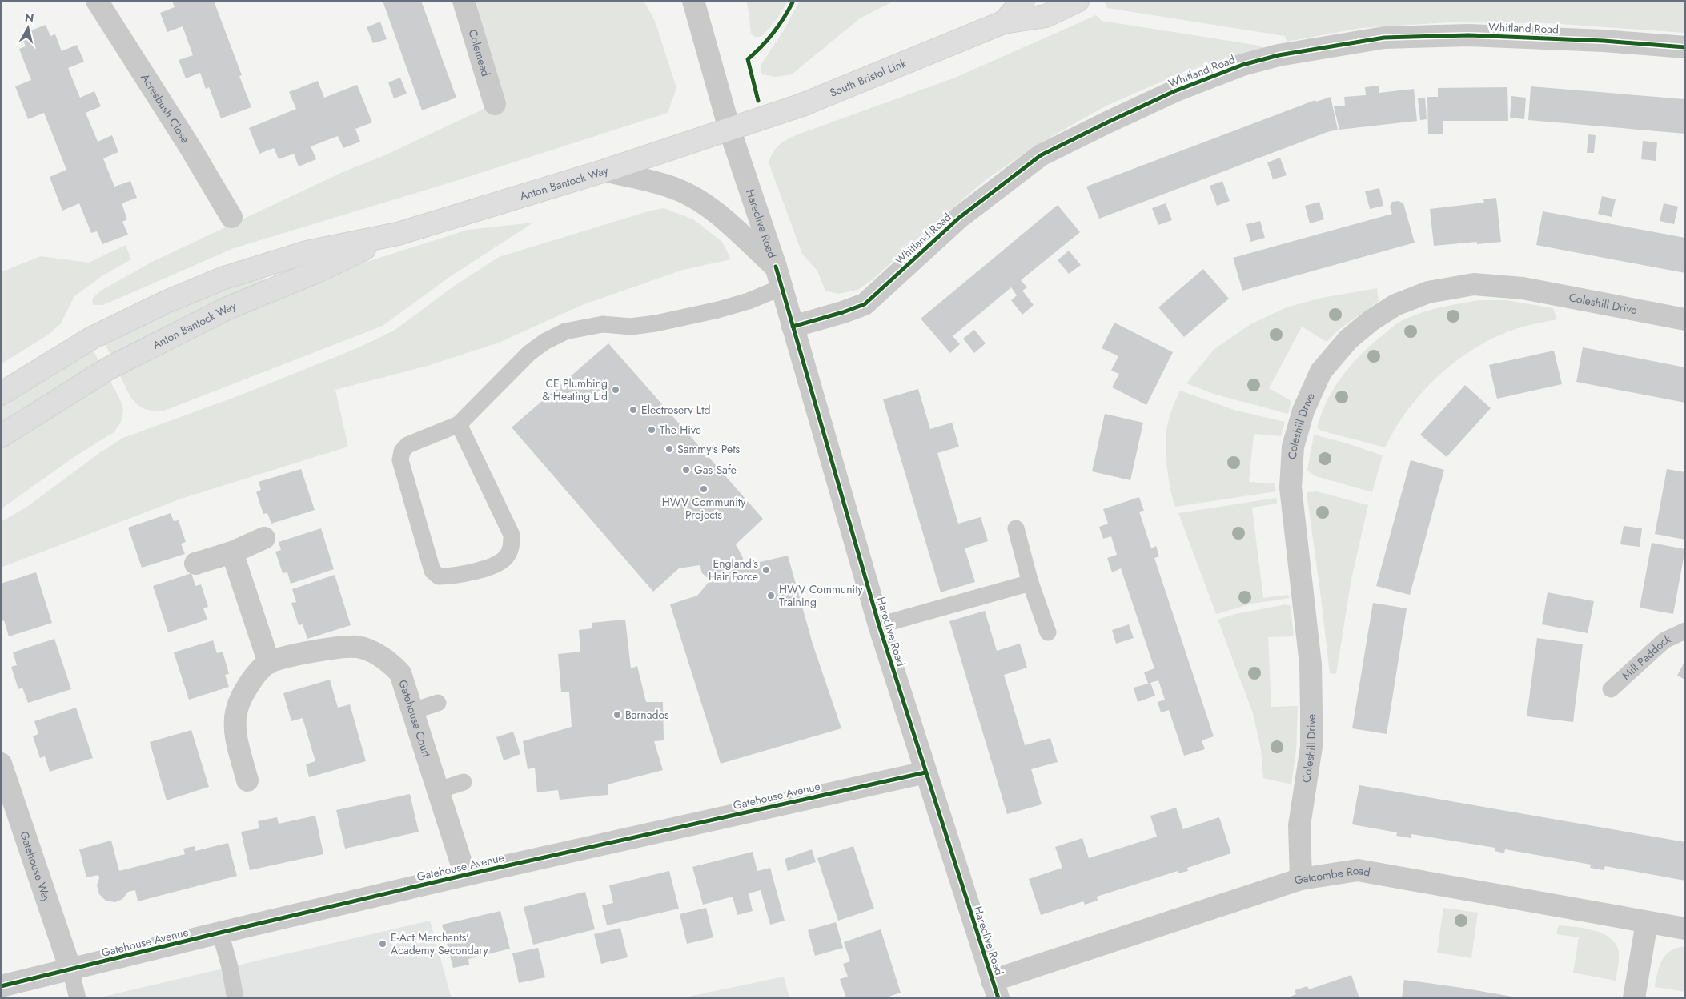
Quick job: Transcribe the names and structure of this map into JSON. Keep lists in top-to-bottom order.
{
  "streets": {
    "highway": ["South Bristol Link", "Anton Bantock Way"],
    "street": [
      "Whitland Road",
      "Colemead",
      "Acresbush Close",
      "Hareclive Road",
      "Coleshill Drive",
      "Gatehouse Court",
      "Gatehouse Avenue",
      "Gatehouse Way",
      "Gatcombe Road"
    ],
    "lane": ["Mill Paddock"]
  },
  "crossings": [
    ["Whitland Road", "Hareclive Road"],
    ["South Bristol Link", "Anton Bantock Way"],
    ["South Bristol Link", "Hareclive Road"],
    ["Anton Bantock Way", "Hareclive Road"],
    ["Hareclive Road", "Gatehouse Avenue"],
    ["Hareclive Road", "Gatcombe Road"],
    ["Coleshill Drive", "Gatcombe Road"],
    ["Gatehouse Court", "Gatehouse Avenue"],
    ["Gatehouse Avenue", "Gatehouse Way"]
  ],
  "places": [
    "CE Plumbing & Heating Ltd",
    "Electroserv Ltd",
    "The Hive",
    "Sammy's Pets",
    "Gas Safe",
    "HWV Community Projects",
    "England's Hair Force",
    "HWV Community Training",
    "Barnados",
    "E-Act Merchants' Academy Secondary"
  ],
  "north": "top"
}
